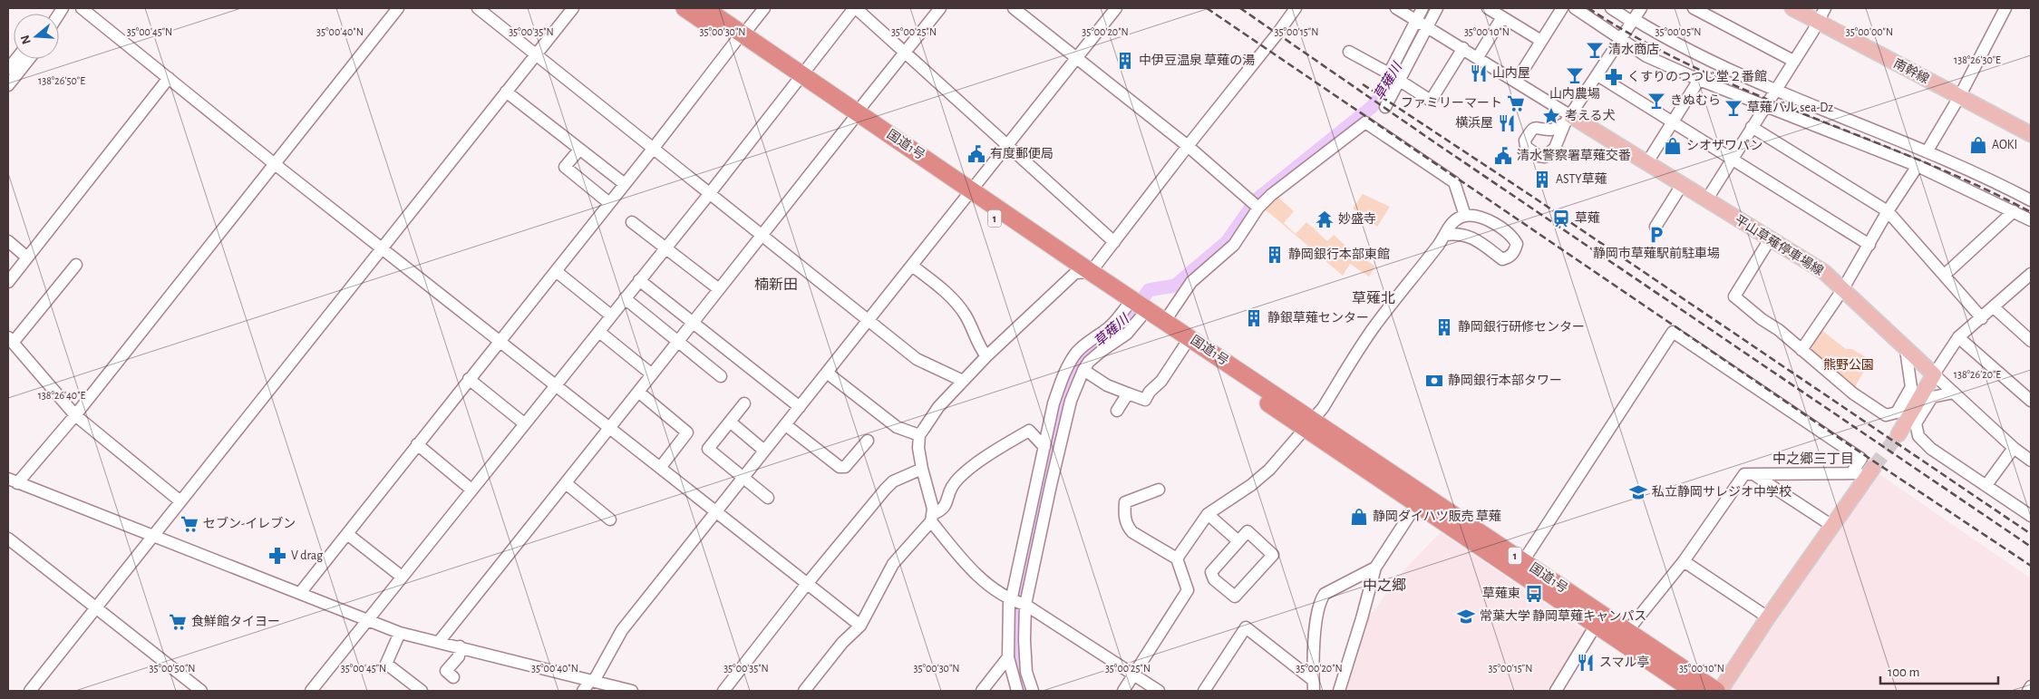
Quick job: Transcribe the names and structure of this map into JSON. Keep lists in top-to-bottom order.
{
  "streets": {
    "highway": ["国道1号", "1"],
    "main road": ["南幹線", "平山草薙停車場線"]
  },
  "districts": [
    "楠新田",
    "草薙北",
    "中之郷三丁目",
    "中之郷"
  ],
  "water": ["草薙川"],
  "parks": ["熊野公園"],
  "places": {
    "bar": [
      "清水商店",
      "山内農場",
      "きぬむら",
      "草薙バル sea-Dz"
    ],
    "building": [
      "中伊豆温泉 草薙の湯",
      "ASTY草薙",
      "静岡銀行本部東館",
      "静銀草薙センター",
      "静岡銀行研修センター"
    ],
    "restaurant": ["山内屋", "横浜屋", "スマル亭"],
    "pharmacy": ["くすりのつつじ堂２番館", "V drag"],
    "supermarket": ["ファミリーマート", "セブン-イレブン", "食鮮館タイヨー"],
    "place": ["考える犬"],
    "shop": ["AOKI", "シオザワパン", "静岡ダイハツ販売 草薙"],
    "public building": ["有度郵便局", "清水警察署草薙交番"],
    "station": ["草薙"],
    "temple": ["妙盛寺"],
    "parking": ["静岡市草薙駅前駐車場"],
    "bank": ["静岡銀行本部タワー"],
    "school or university": ["私立静岡サレジオ中学校", "常葉大学 静岡草薙キャンパス"],
    "bus stop": ["草薙東"]
  },
  "scale_bar": "100 m",
  "north": "left",
  "coordinates": [
    "35°00'45\"N",
    "35°00'40\"N",
    "35°00'35\"N",
    "35°00'30\"N",
    "35°00'25\"N",
    "35°00'20\"N",
    "35°00'15\"N",
    "35°00'10\"N",
    "35°00'05\"N",
    "35°00'00\"N",
    "138°26'30\"E",
    "138°26'50\"E",
    "138°26'20\"E",
    "138°26'40\"E",
    "35°00'50\"N"
  ]
}
